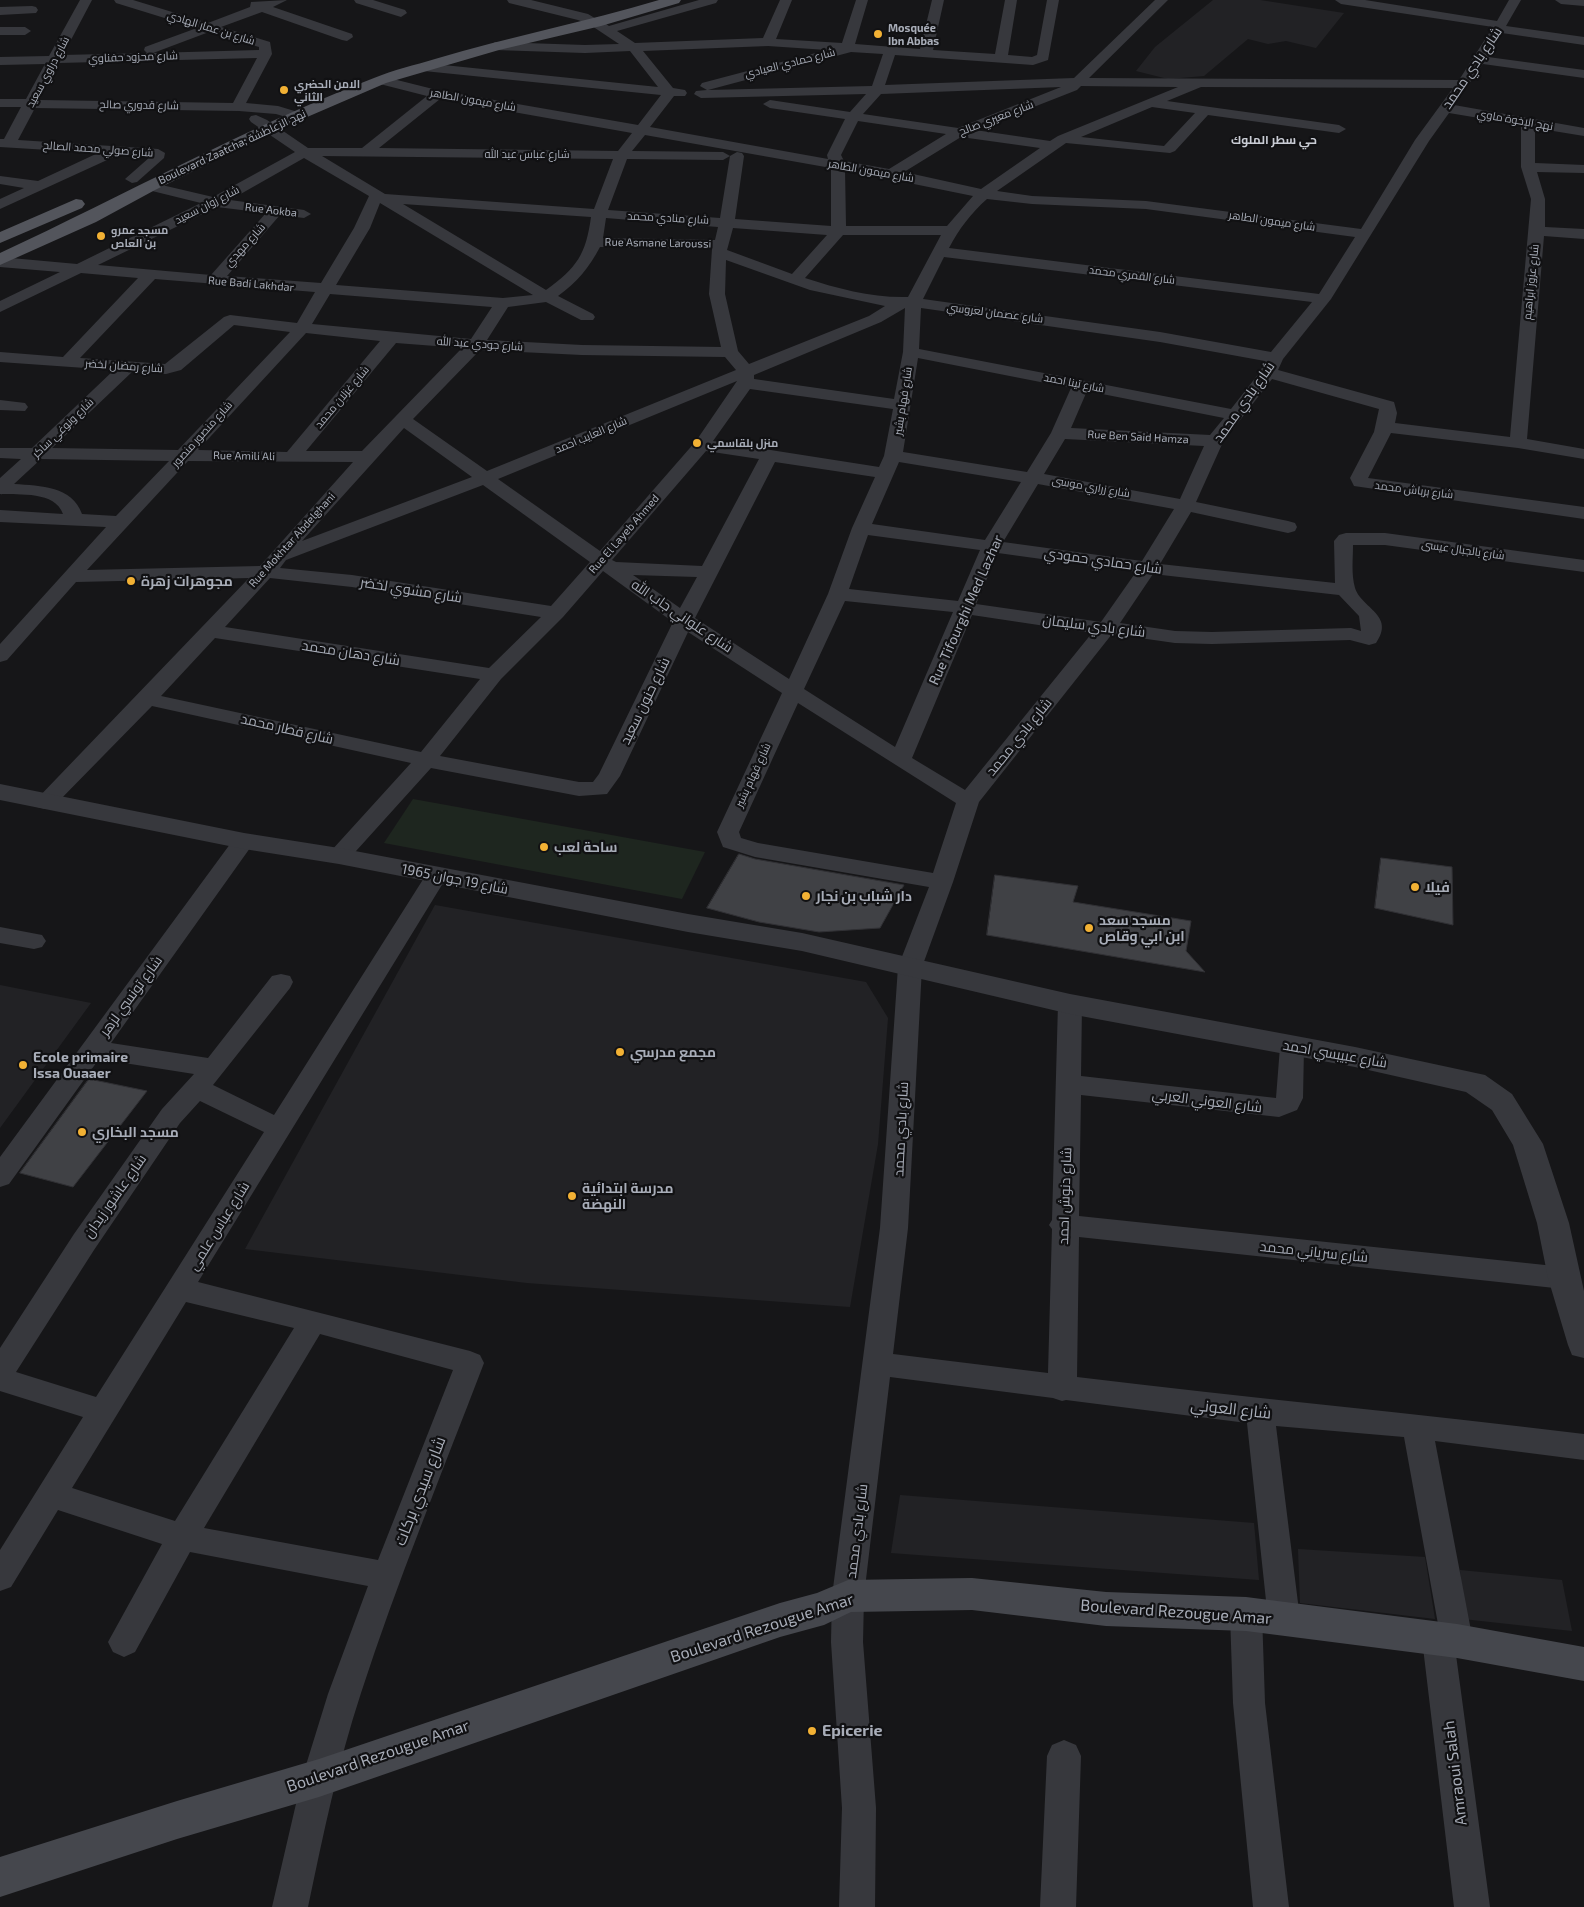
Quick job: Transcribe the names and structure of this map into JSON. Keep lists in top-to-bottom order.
{
  "streets": {
    "main road": ["Boulevard Zaatcha; نهج الزعاطشة", "Boulevard Rezougue Amar"],
    "street": [
      "شارع بن عمار الهادي",
      "شارع محزود حفناوي",
      "شارع حمادي العيادي",
      "شارع بادي محمد",
      "شارع دراوي سعيد",
      "شارع ميمون الطاهر",
      "شارع قدوري صالح",
      "شارع معيري صالح",
      "نهج الإخوة ماوي",
      "شارع صولي محمد الصالح",
      "شارع عباس عبد الله",
      "شارع زوان سعيد",
      "Rue Aokba",
      "شارع منادي محمد",
      "Rue Asmane Laroussi",
      "شارع مهدي",
      "شارع القمري محمد",
      "شارع عزوز ابراهيم",
      "Rue Badi Lakhdar",
      "شارع عصمان لعروسي",
      "شارع جودي عبد الله",
      "شارع رمضان لخضر",
      "شارع تينا احمد",
      "شارع غزلان محمد",
      "شارع فهام بشير",
      "شارع ونوغي ساكر",
      "شارع منصور منصور",
      "شارع العايب احمد",
      "Rue Ben Said Hamza",
      "Rue Amili Ali",
      "شارع زراري موسى",
      "شارع برباش محمد",
      "Rue El Layeb Ahmed",
      "Rue Mokhtar Abdelghani",
      "شارع بالجبال عيسى",
      "شارع حمادي حمودي",
      "شارع مشوي لخضر",
      "Rue Tifourghi Med Lazhar",
      "شارع علواني جاب الله",
      "شارع بادي سليمان",
      "شارع دهان محمد",
      "شارع حنون سعيد",
      "شارع قطار محمد",
      "شارع 19 جوان 1965",
      "شارع تونسي لزهر",
      "شارع عبيبسي احمد",
      "شارع العوني العربي",
      "شارع عاشور زيدان",
      "شارع دنوش احمد",
      "شارع عباس علمي",
      "شارع سرياني محمد",
      "شارع العوني",
      "شارع سيدي بركات",
      "Amraoui Salah"
    ]
  },
  "crossings": [
    ["شارع بن عمار الهادي", "شارع محزود حفناوي"],
    ["شارع بن عمار الهادي", "شارع قدوري صالح"],
    ["شارع محزود حفناوي", "شارع دراوي سعيد"],
    ["شارع بادي محمد", "شارع ميمون الطاهر"],
    ["شارع بادي محمد", "نهج الإخوة ماوي"],
    ["شارع بادي محمد", "شارع القمري محمد"],
    ["شارع بادي محمد", "شارع عصمان لعروسي"],
    ["شارع بادي محمد", "شارع تينا احمد"],
    ["شارع بادي محمد", "شارع فهام بشير"],
    ["شارع بادي محمد", "Rue Ben Said Hamza"],
    ["شارع بادي محمد", "شارع زراري موسى"],
    ["شارع بادي محمد", "شارع برباش محمد"],
    ["شارع بادي محمد", "شارع حمادي حمودي"],
    ["شارع بادي محمد", "شارع علواني جاب الله"],
    ["شارع بادي محمد", "شارع بادي سليمان"],
    ["شارع بادي محمد", "شارع 19 جوان 1965"],
    ["شارع بادي محمد", "شارع عبيبسي احمد"],
    ["شارع بادي محمد", "شارع العوني"],
    ["شارع بادي محمد", "Boulevard Rezougue Amar"],
    ["شارع دراوي سعيد", "شارع قدوري صالح"],
    ["شارع دراوي سعيد", "شارع صولي محمد الصالح"],
    ["شارع ميمون الطاهر", "شارع معيري صالح"],
    ["شارع ميمون الطاهر", "Boulevard Zaatcha; نهج الزعاطشة"],
    ["شارع ميمون الطاهر", "شارع عباس عبد الله"],
    ["شارع ميمون الطاهر", "شارع فهام بشير"],
    ["شارع قدوري صالح", "Boulevard Zaatcha; نهج الزعاطشة"],
    ["نهج الإخوة ماوي", "شارع عزوز ابراهيم"],
    ["Boulevard Zaatcha; نهج الزعاطشة", "شارع صولي محمد الصالح"],
    ["Boulevard Zaatcha; نهج الزعاطشة", "Rue Aokba"],
    ["Boulevard Zaatcha; نهج الزعاطشة", "شارع منادي محمد"],
    ["Boulevard Zaatcha; نهج الزعاطشة", "Rue Badi Lakhdar"],
    ["شارع عباس عبد الله", "شارع زوان سعيد"],
    ["شارع عباس عبد الله", "شارع منادي محمد"],
    ["شارع زوان سعيد", "Rue Aokba"],
    ["شارع زوان سعيد", "شارع منادي محمد"],
    ["شارع زوان سعيد", "Rue Badi Lakhdar"],
    ["Rue Aokba", "شارع مهدي"],
    ["شارع منادي محمد", "شارع فهام بشير"],
    ["شارع منادي محمد", "شارع منصور منصور"],
    ["Rue Asmane Laroussi", "شارع عصمان لعروسي"],
    ["شارع مهدي", "Rue Badi Lakhdar"],
    ["شارع القمري محمد", "شارع فهام بشير"],
    ["Rue Badi Lakhdar", "شارع منصور منصور"],
    ["Rue Badi Lakhdar", "Rue Mokhtar Abdelghani"],
    ["شارع عصمان لعروسي", "شارع فهام بشير"],
    ["شارع عصمان لعروسي", "شارع العايب احمد"],
    ["شارع عصمان لعروسي", "شارع برباش محمد"],
    ["شارع جودي عبد الله", "شارع رمضان لخضر"],
    ["شارع جودي عبد الله", "شارع غزلان محمد"],
    ["شارع جودي عبد الله", "شارع منصور منصور"],
    ["شارع جودي عبد الله", "Rue Mokhtar Abdelghani"],
    ["شارع رمضان لخضر", "شارع ونوغي ساكر"],
    ["شارع تينا احمد", "شارع فهام بشير"],
    ["شارع تينا احمد", "Rue Tifourghi Med Lazhar"],
    ["شارع غزلان محمد", "Rue Amili Ali"],
    ["شارع فهام بشير", "شارع العايب احمد"],
    ["شارع فهام بشير", "شارع زراري موسى"],
    ["شارع فهام بشير", "شارع حمادي حمودي"],
    ["شارع فهام بشير", "شارع علواني جاب الله"],
    ["شارع فهام بشير", "شارع بادي سليمان"],
    ["شارع ونوغي ساكر", "Rue Amili Ali"],
    ["شارع منصور منصور", "Rue Amili Ali"],
    ["شارع العايب احمد", "Rue El Layeb Ahmed"],
    ["شارع العايب احمد", "Rue Mokhtar Abdelghani"],
    ["شارع العايب احمد", "شارع مشوي لخضر"],
    ["شارع العايب احمد", "شارع علواني جاب الله"],
    ["Rue Ben Said Hamza", "Rue Tifourghi Med Lazhar"],
    ["Rue Amili Ali", "Rue Mokhtar Abdelghani"],
    ["شارع زراري موسى", "Rue Tifourghi Med Lazhar"],
    ["Rue El Layeb Ahmed", "شارع مشوي لخضر"],
    ["Rue El Layeb Ahmed", "شارع علواني جاب الله"],
    ["Rue El Layeb Ahmed", "شارع دهان محمد"],
    ["Rue El Layeb Ahmed", "شارع حنون سعيد"],
    ["Rue El Layeb Ahmed", "شارع قطار محمد"],
    ["Rue El Layeb Ahmed", "شارع 19 جوان 1965"],
    ["Rue Mokhtar Abdelghani", "شارع مشوي لخضر"],
    ["Rue Mokhtar Abdelghani", "شارع علواني جاب الله"],
    ["Rue Mokhtar Abdelghani", "شارع دهان محمد"],
    ["Rue Mokhtar Abdelghani", "شارع قطار محمد"],
    ["Rue Mokhtar Abdelghani", "شارع 19 جوان 1965"],
    ["شارع بالجبال عيسى", "شارع حمادي حمودي"],
    ["شارع بالجبال عيسى", "شارع بادي سليمان"],
    ["شارع حمادي حمودي", "Rue Tifourghi Med Lazhar"],
    ["شارع حمادي حمودي", "شارع بادي سليمان"],
    ["Rue Tifourghi Med Lazhar", "شارع علواني جاب الله"],
    ["Rue Tifourghi Med Lazhar", "شارع بادي سليمان"],
    ["شارع علواني جاب الله", "شارع حنون سعيد"],
    ["شارع حنون سعيد", "شارع قطار محمد"],
    ["شارع 19 جوان 1965", "شارع تونسي لزهر"],
    ["شارع 19 جوان 1965", "شارع عبيبسي احمد"],
    ["شارع 19 جوان 1965", "شارع عباس علمي"],
    ["شارع عبيبسي احمد", "شارع العوني العربي"],
    ["شارع عبيبسي احمد", "شارع دنوش احمد"],
    ["شارع عبيبسي احمد", "شارع سرياني محمد"],
    ["شارع العوني العربي", "شارع دنوش احمد"],
    ["شارع دنوش احمد", "شارع سرياني محمد"],
    ["شارع دنوش احمد", "شارع العوني"],
    ["شارع عباس علمي", "شارع سيدي بركات"],
    ["شارع العوني", "Amraoui Salah"],
    ["شارع سيدي بركات", "Boulevard Rezougue Amar"],
    ["Boulevard Rezougue Amar", "Amraoui Salah"]
  ],
  "districts": ["حي سطر الملوك"],
  "places": [
    "Mosquée Ibn Abbas",
    "الامن الحضري الثاني",
    "مسجد عمرو بن العاص",
    "منزل بلقاسمي",
    "مجوهرات زهرة",
    "ساحة لعب",
    "فيلا",
    "دار شباب بن نجار",
    "مسجد سعد ابن ابي وقاص",
    "مجمع مدرسي",
    "Ecole primaire Issa Ouaaer",
    "مسجد البخاري",
    "مدرسة ابتدائية النهضة",
    "Epicerie"
  ]
}
